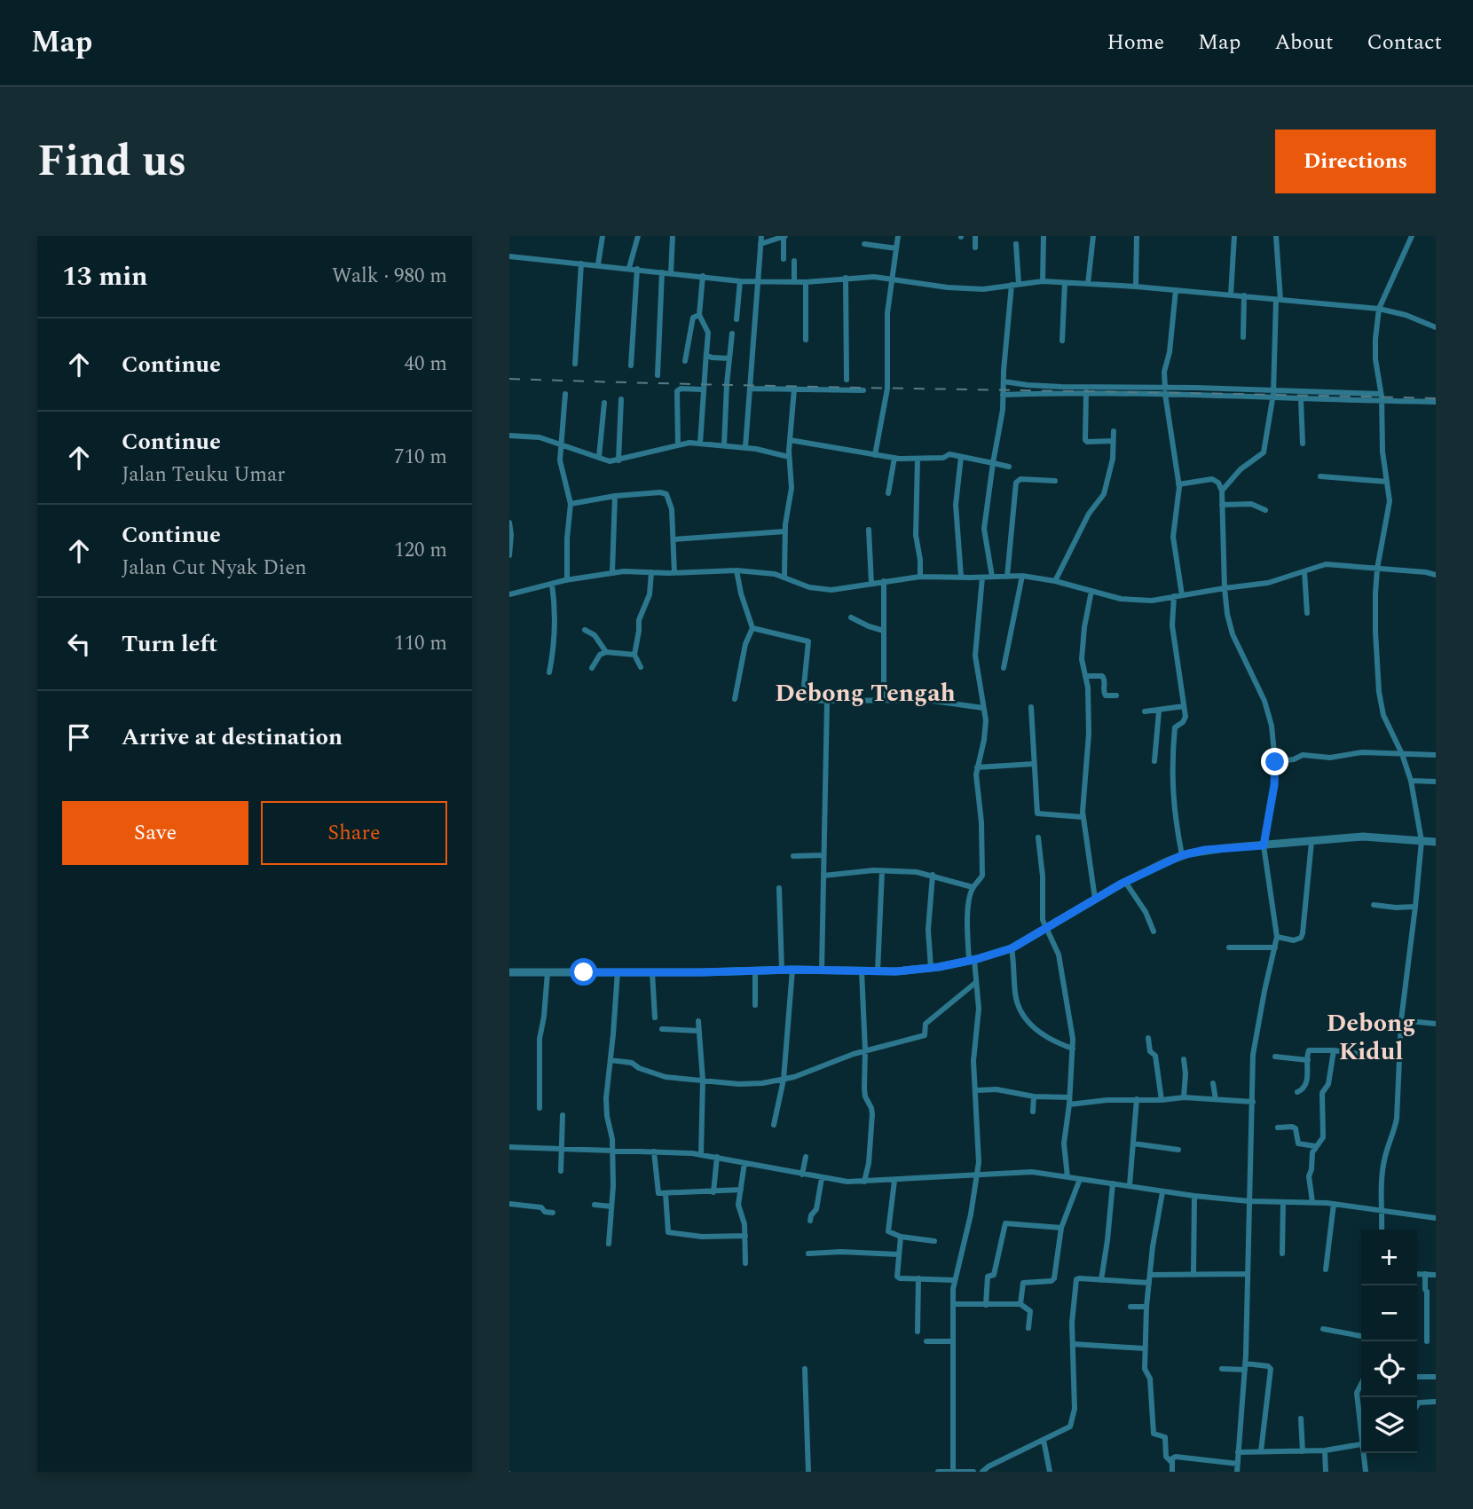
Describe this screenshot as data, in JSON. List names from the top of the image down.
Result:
{
  "districts": ["Debong Tengah", "Debong Kidul"],
  "page": {
    "header": "Map",
    "nav": [
      "Home",
      "Map",
      "About",
      "Contact"
    ],
    "title": "Find us",
    "buttons": [
      "Directions",
      ["Save", "Share"]
    ],
    "heading": ["13 min", "Walk · 980 m"],
    "list": [
      ["Continue", "40 m"],
      ["Continue", "Jalan Teuku Umar", "710 m"],
      ["Continue", "Jalan Cut Nyak Dien", "120 m"],
      ["Turn left", "110 m"],
      "Arrive at destination"
    ],
    "map_buttons": ["+", "−"]
  }
}
